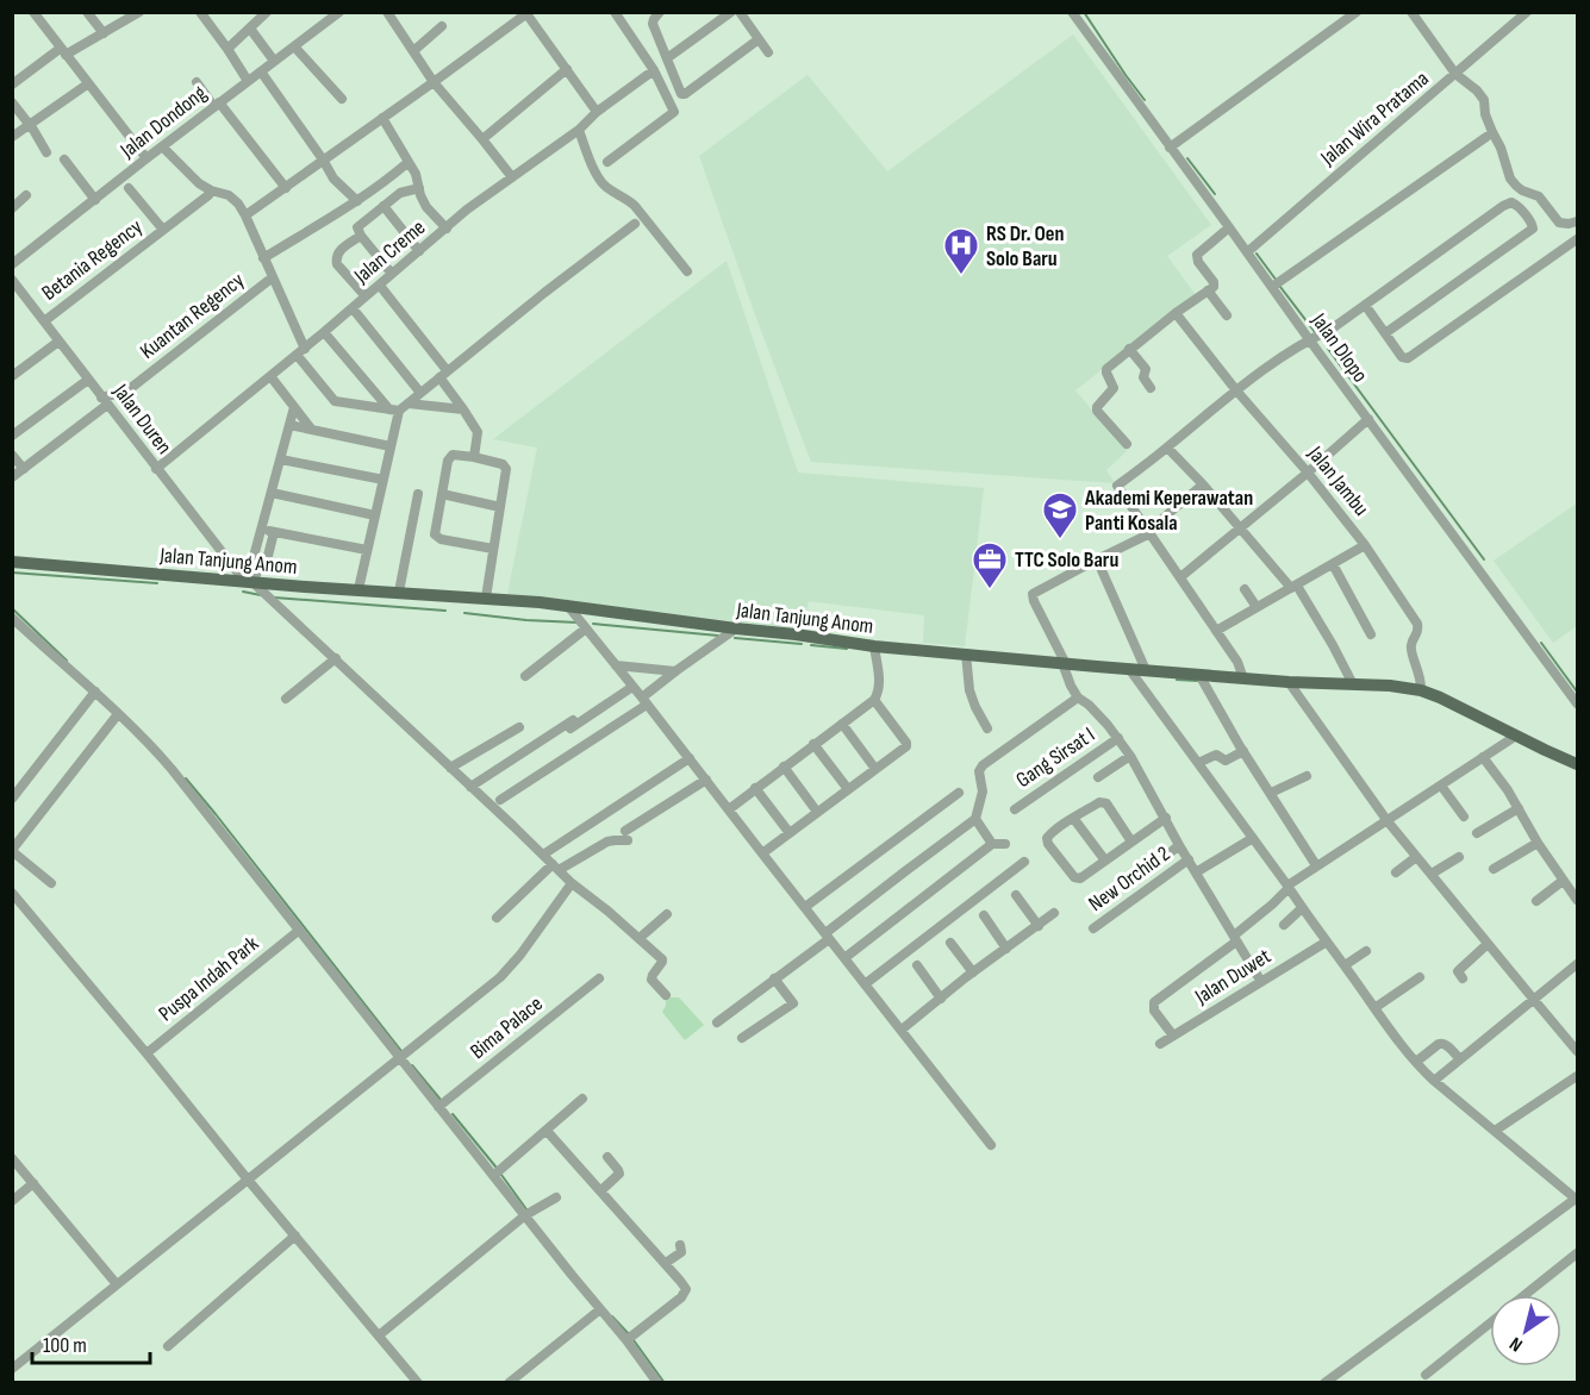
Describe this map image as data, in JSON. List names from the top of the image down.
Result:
{
  "streets": {
    "main road": ["Jalan Tanjung Anom"],
    "street": [
      "Jalan Wira Pratama",
      "Jalan Dondong",
      "Jalan Creme",
      "Betania Regency",
      "Kuantan Regency",
      "Jalan Dlopo",
      "Jalan Duren",
      "Jalan Jambu",
      "Gang Sirsat I",
      "New Orchid 2",
      "Jalan Duwet",
      "Puspa Indah Park",
      "Bima Palace"
    ]
  },
  "crossings": [
    ["Jalan Wira Pratama", "Jalan Dlopo"],
    ["Jalan Creme", "Jalan Duren"],
    ["Betania Regency", "Jalan Duren"],
    ["Kuantan Regency", "Jalan Duren"],
    ["Jalan Duren", "Jalan Tanjung Anom"],
    ["Jalan Jambu", "Jalan Tanjung Anom"]
  ],
  "places": {
    "hospital": ["RS Dr. Oen Solo Baru"],
    "school or university": ["Akademi Keperawatan Panti Kosala"],
    "office": ["TTC Solo Baru"]
  },
  "scale_bar": "100 m",
  "north": "bottom left"
}
